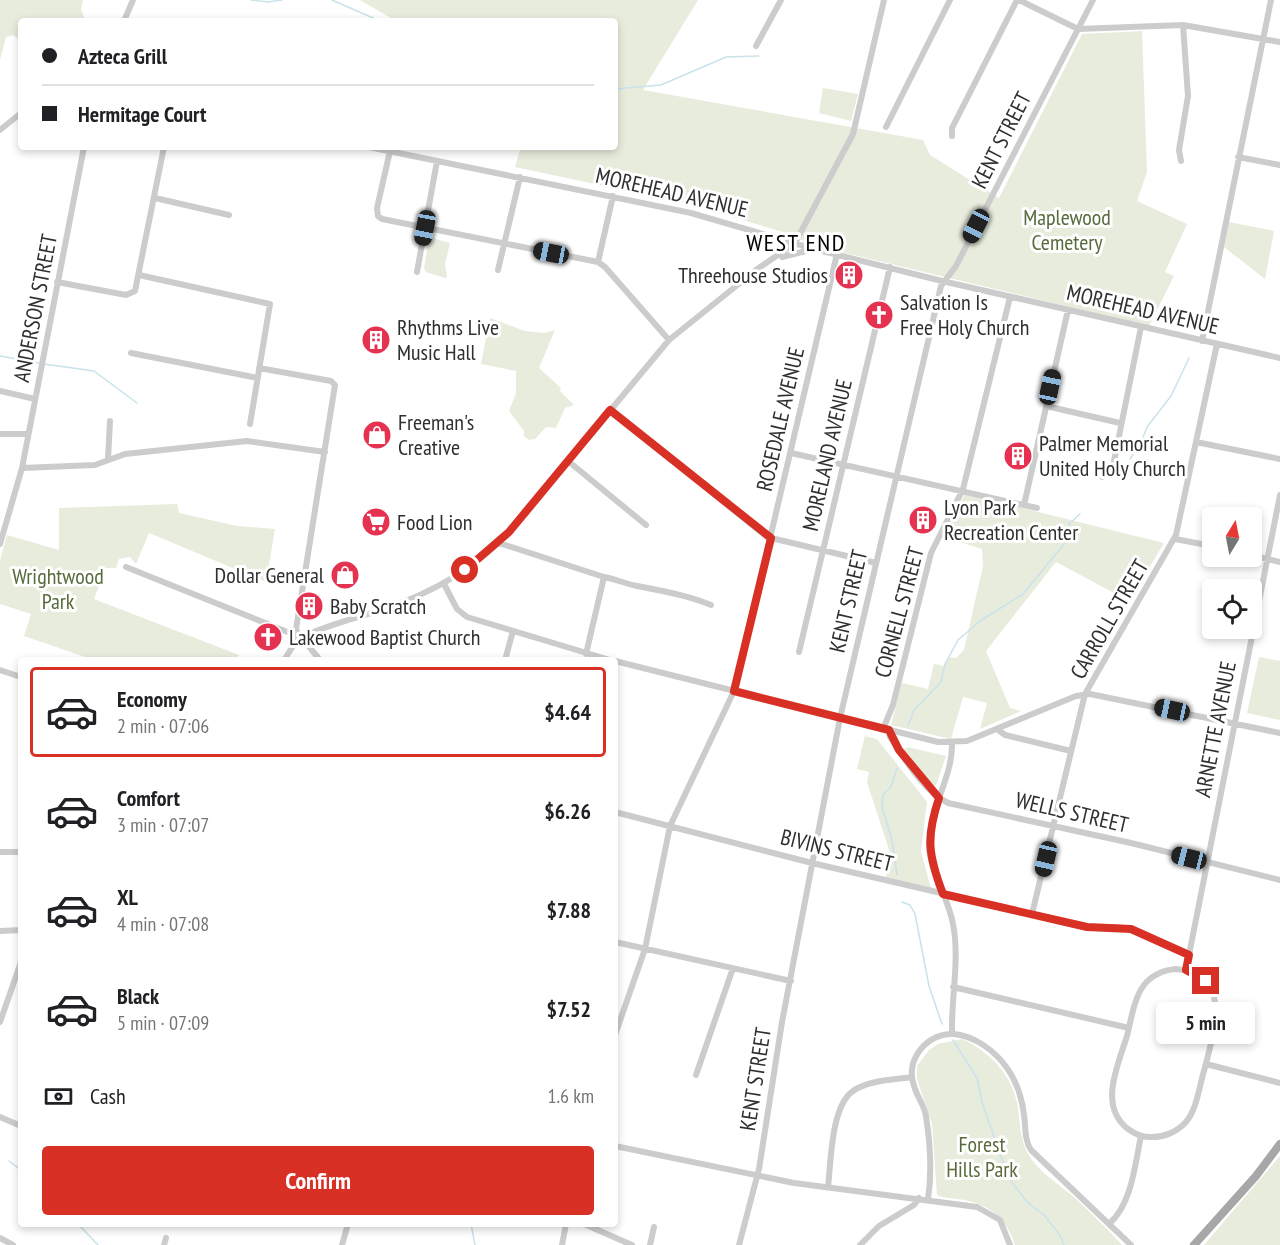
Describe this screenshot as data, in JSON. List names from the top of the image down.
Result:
{
  "streets": {
    "street": [
      "KENT STREET",
      "MOREHEAD AVENUE",
      "ANDERSON STREET",
      "ROSEDALE AVENUE",
      "MORELAND AVENUE",
      "CORNELL STREET",
      "CARROLL STREET",
      "ARNETTE AVENUE",
      "WELLS STREET",
      "BIVINS STREET"
    ]
  },
  "crossings": [
    ["KENT STREET", "MOREHEAD AVENUE"],
    ["KENT STREET", "BIVINS STREET"],
    ["MOREHEAD AVENUE", "ROSEDALE AVENUE"],
    ["MOREHEAD AVENUE", "MORELAND AVENUE"],
    ["MOREHEAD AVENUE", "CORNELL STREET"],
    ["MOREHEAD AVENUE", "CARROLL STREET"],
    ["ROSEDALE AVENUE", "BIVINS STREET"],
    ["CARROLL STREET", "WELLS STREET"],
    ["CARROLL STREET", "BIVINS STREET"],
    ["ARNETTE AVENUE", "WELLS STREET"],
    ["ARNETTE AVENUE", "BIVINS STREET"]
  ],
  "districts": ["WEST END"],
  "parks": ["Maplewood Cemetery", "Wrightwood Park", "Forest Hills Park"],
  "places": {
    "building": [
      "Threehouse Studios",
      "Rhythms Live Music Hall",
      "Palmer Memorial United Holy Church",
      "Lyon Park Recreation Center",
      "Baby Scratch"
    ],
    "church": ["Salvation Is Free Holy Church", "Lakewood Baptist Church"],
    "shop": ["Freeman's Creative", "Dollar General"],
    "supermarket": ["Food Lion"]
  },
  "north": "top",
  "page": {
    "banner": ["Azteca Grill", "Hermitage Court"],
    "list": [
      {
        "name": "Economy",
        "note": "2 min · 07:06",
        "value": "$4.64"
      },
      {
        "name": "Comfort",
        "note": "3 min · 07:07",
        "value": "$6.26"
      },
      {
        "name": "XL",
        "note": "4 min · 07:08",
        "value": "$7.88"
      },
      {
        "name": "Black",
        "note": "5 min · 07:09",
        "value": "$7.52"
      }
    ],
    "bubble": "5 min",
    "pay": ["Cash", "1.6 km"],
    "buttons": "Confirm"
  }
}
